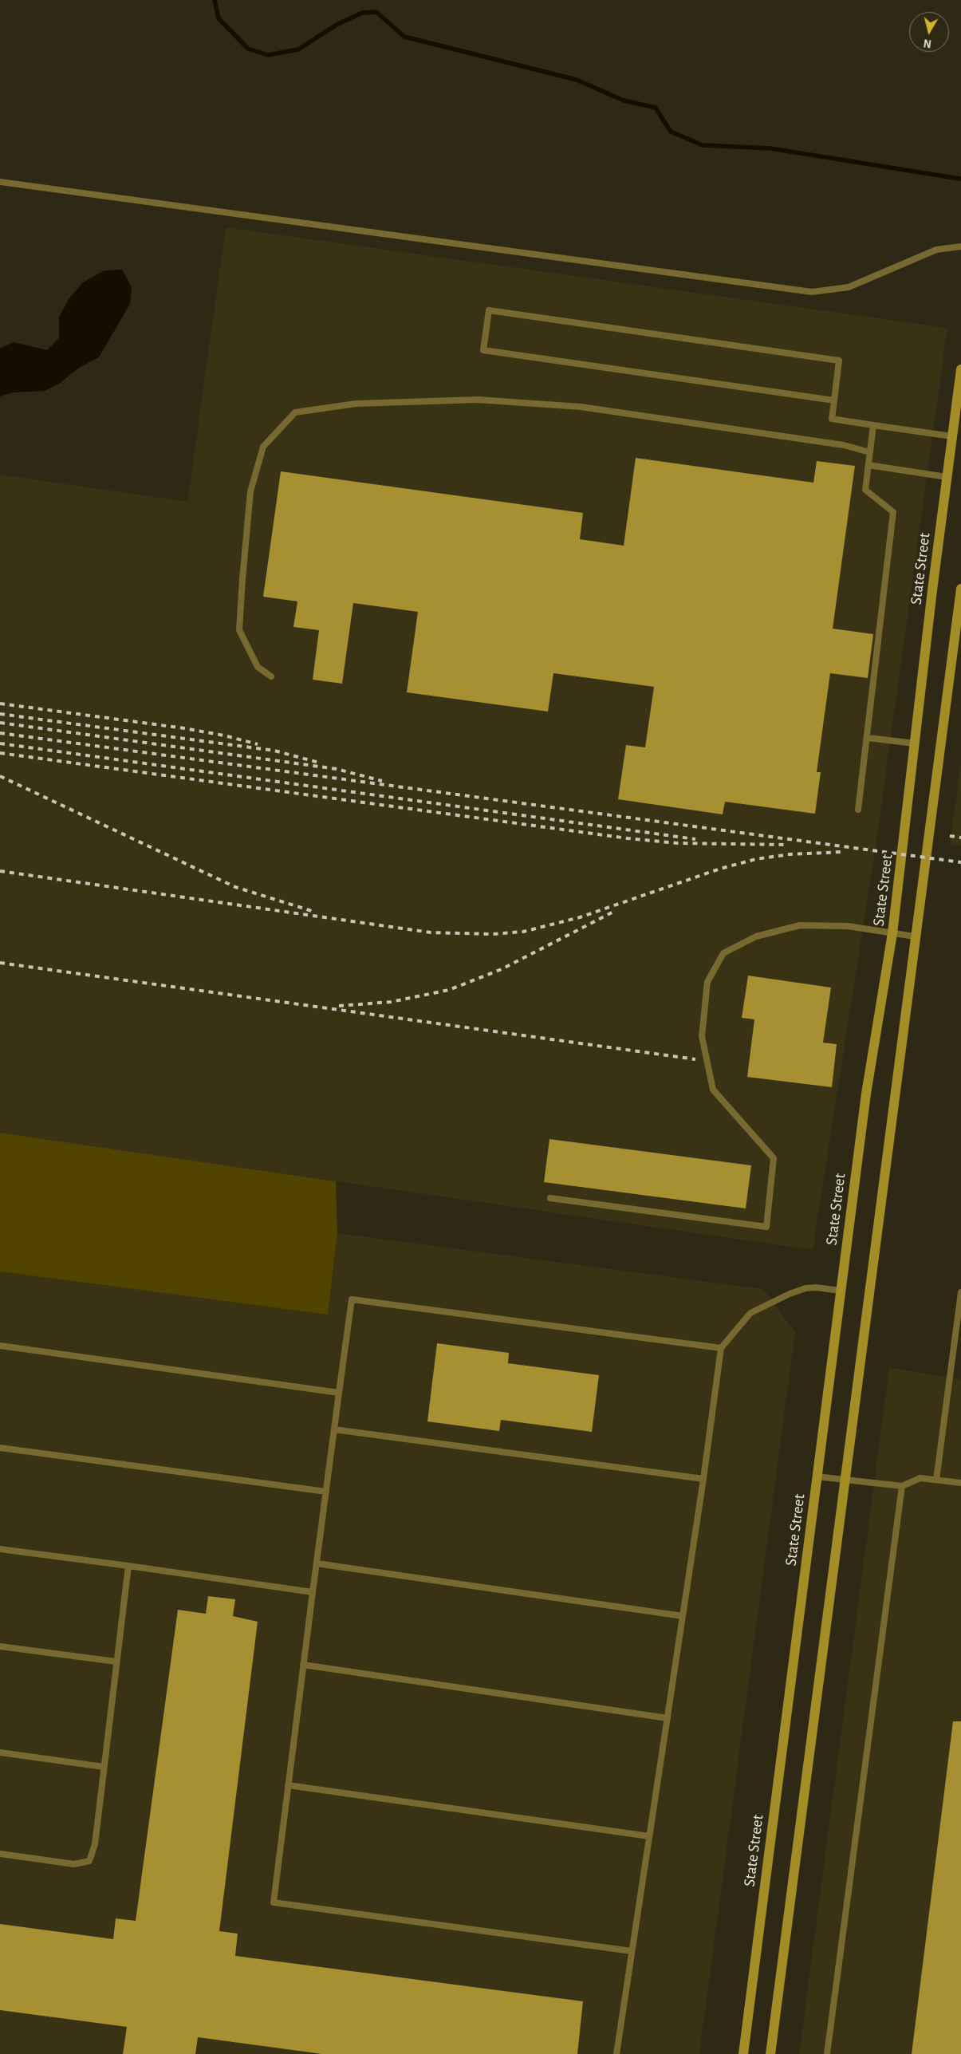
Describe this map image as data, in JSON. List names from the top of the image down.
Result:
{
  "streets": {
    "street": ["State Street"]
  },
  "north": "bottom"
}
